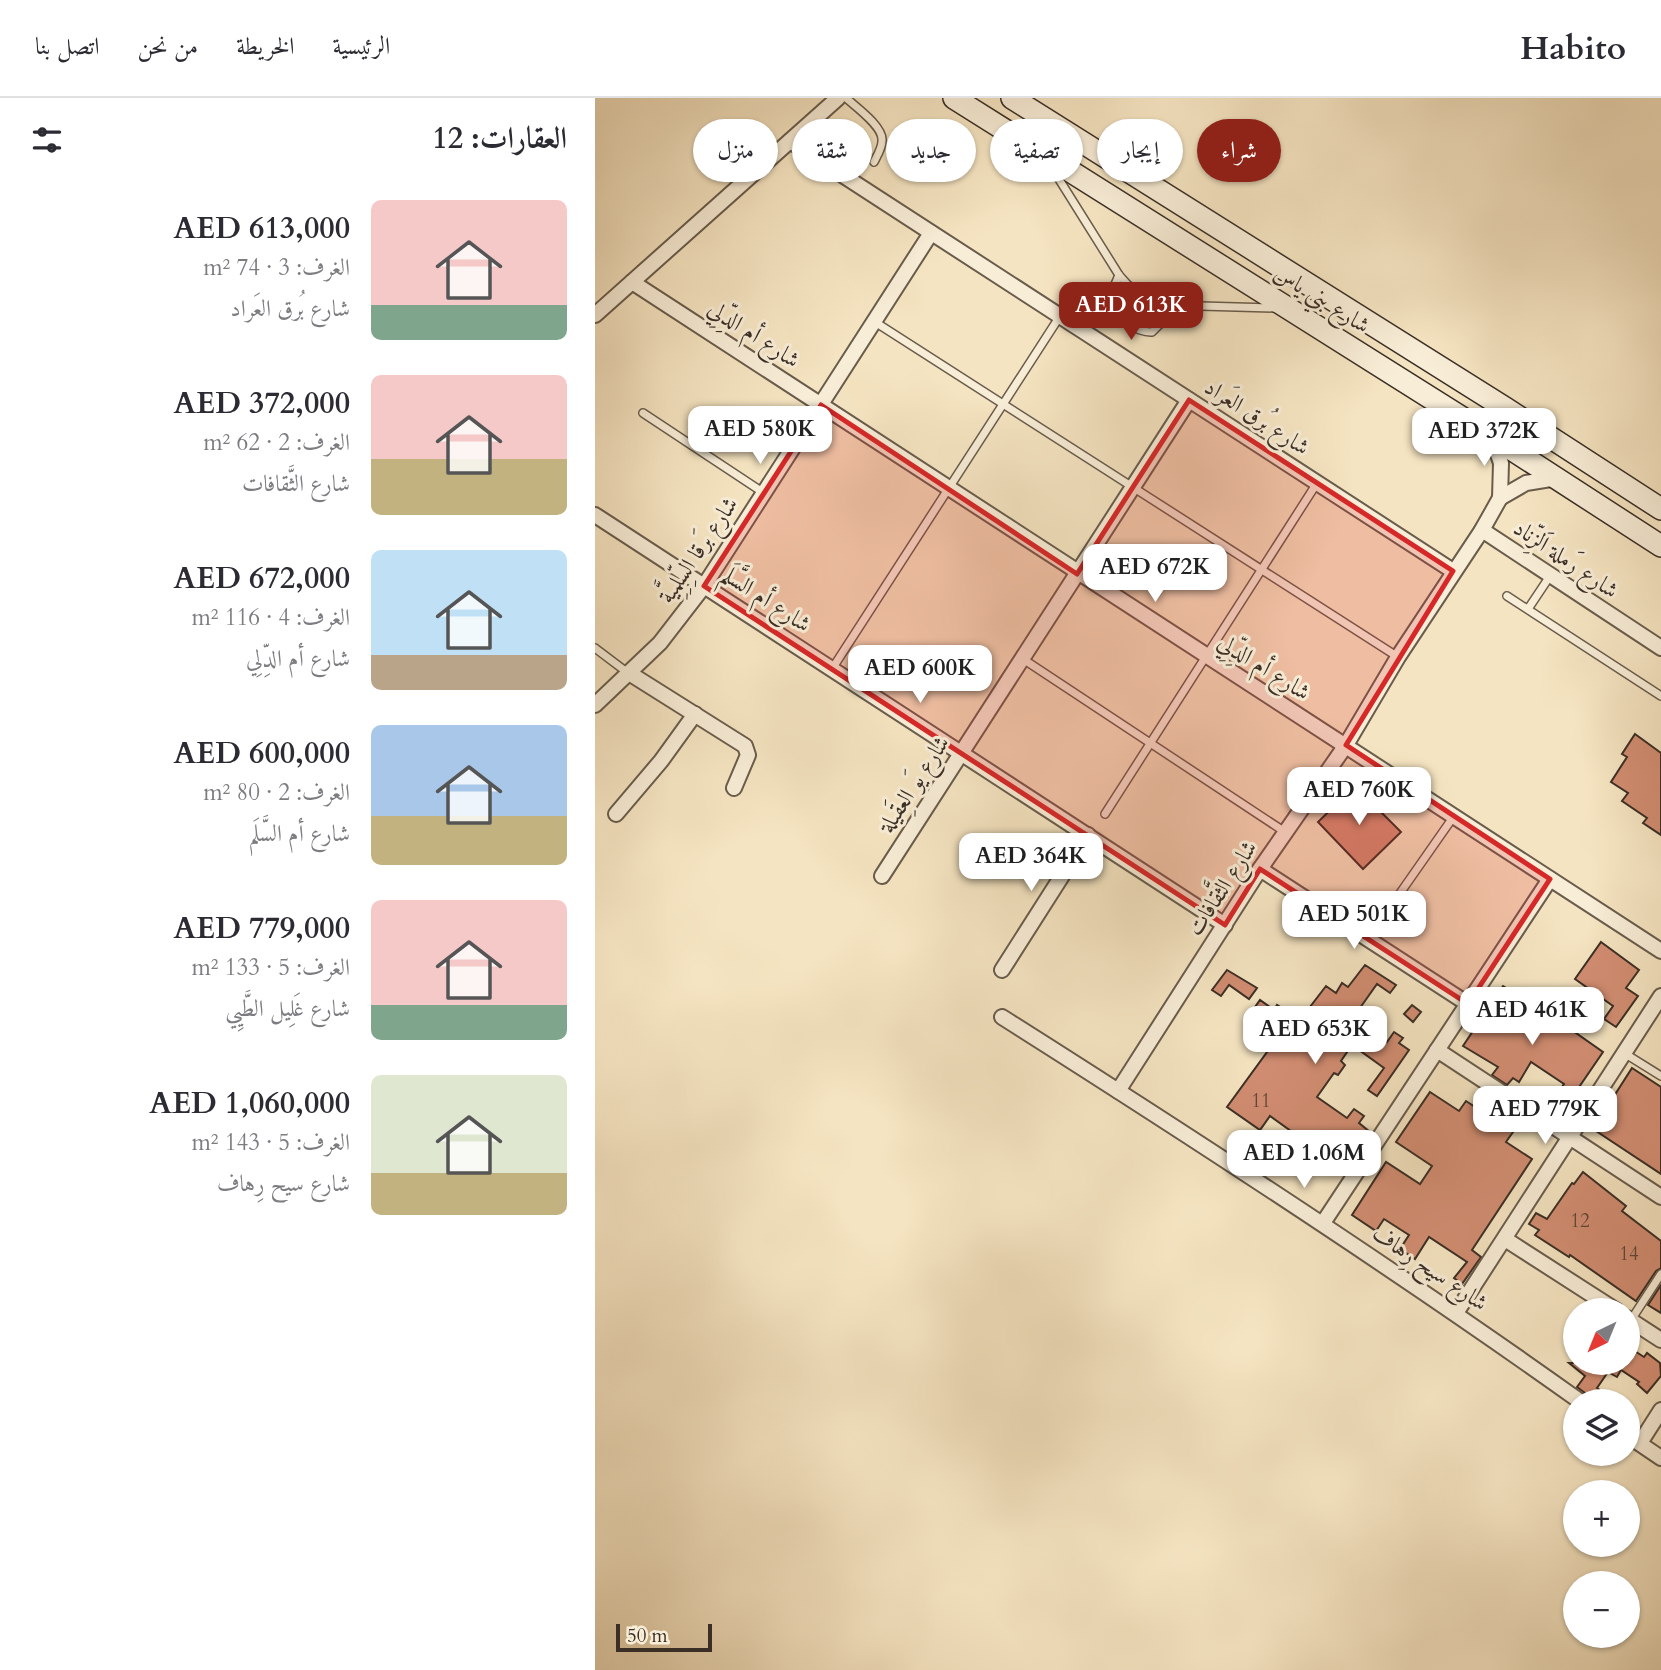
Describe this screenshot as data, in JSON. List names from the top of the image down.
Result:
{
  "streets": {
    "main road": ["شارع بني ياس"],
    "street": [
      "شارع أم الدِّلِي",
      "شارع بُرق العَراد",
      "شارع بَرقا السِّلِمِيَّة",
      "شارع رَملة اَلزِّناد",
      "شارع أم السَّلَم",
      "شارع يَو العِقَيلة",
      "شارع الثَّقافات",
      "شارع سيح رِهاف"
    ]
  },
  "crossings": [
    ["شارع بني ياس", "شارع الثَّقافات"],
    ["شارع أم الدِّلِي", "شارع بَرقا السِّلِمِيَّة"],
    ["شارع أم الدِّلِي", "شارع يَو العِقَيلة"],
    ["شارع أم الدِّلِي", "شارع الثَّقافات"],
    ["شارع بُرق العَراد", "شارع بَرقا السِّلِمِيَّة"],
    ["شارع بُرق العَراد", "شارع يَو العِقَيلة"],
    ["شارع بُرق العَراد", "شارع الثَّقافات"],
    ["شارع بَرقا السِّلِمِيَّة", "شارع أم السَّلَم"],
    ["شارع رَملة اَلزِّناد", "شارع الثَّقافات"],
    ["شارع أم السَّلَم", "شارع يَو العِقَيلة"],
    ["شارع أم السَّلَم", "شارع الثَّقافات"],
    ["شارع الثَّقافات", "شارع سيح رِهاف"]
  ],
  "house_numbers": ["11", "12", "14"],
  "scale_bar": "50 m",
  "north": "bottom left",
  "page": {
    "header": "Habito",
    "nav": [
      "الرئيسية",
      "الخريطة",
      "من نحن",
      "اتصل بنا"
    ],
    "heading": "العقارات: 12",
    "chip": [
      "شراء",
      "إيجار",
      "تصفية",
      "جديد",
      "شقة",
      "منزل"
    ],
    "list": [
      {
        "name": "AED 613,000",
        "note": "الغرف: 3 · 74 m² · شارع بُرق العَراد"
      },
      {
        "name": "AED 372,000",
        "note": "الغرف: 2 · 62 m² · شارع الثَّقافات"
      },
      {
        "name": "AED 672,000",
        "note": "الغرف: 4 · 116 m² · شارع أم الدِّلِي"
      },
      {
        "name": "AED 600,000",
        "note": "الغرف: 2 · 80 m² · شارع أم السَّلَم"
      },
      {
        "name": "AED 779,000",
        "note": "الغرف: 5 · 133 m² · شارع غَلِيل الطَّيِي"
      },
      {
        "name": "AED 1,060,000",
        "note": "الغرف: 5 · 143 m² · شارع سيح رِهاف"
      }
    ],
    "price": [
      "AED 613K",
      "AED 580K",
      "AED 372K",
      "AED 672K",
      "AED 600K",
      "AED 760K",
      "AED 364K",
      "AED 501K",
      "AED 461K",
      "AED 653K",
      "AED 779K",
      "AED 1.06M"
    ],
    "map_buttons": ["+", "−"],
    "scale": "50 m"
  }
}
